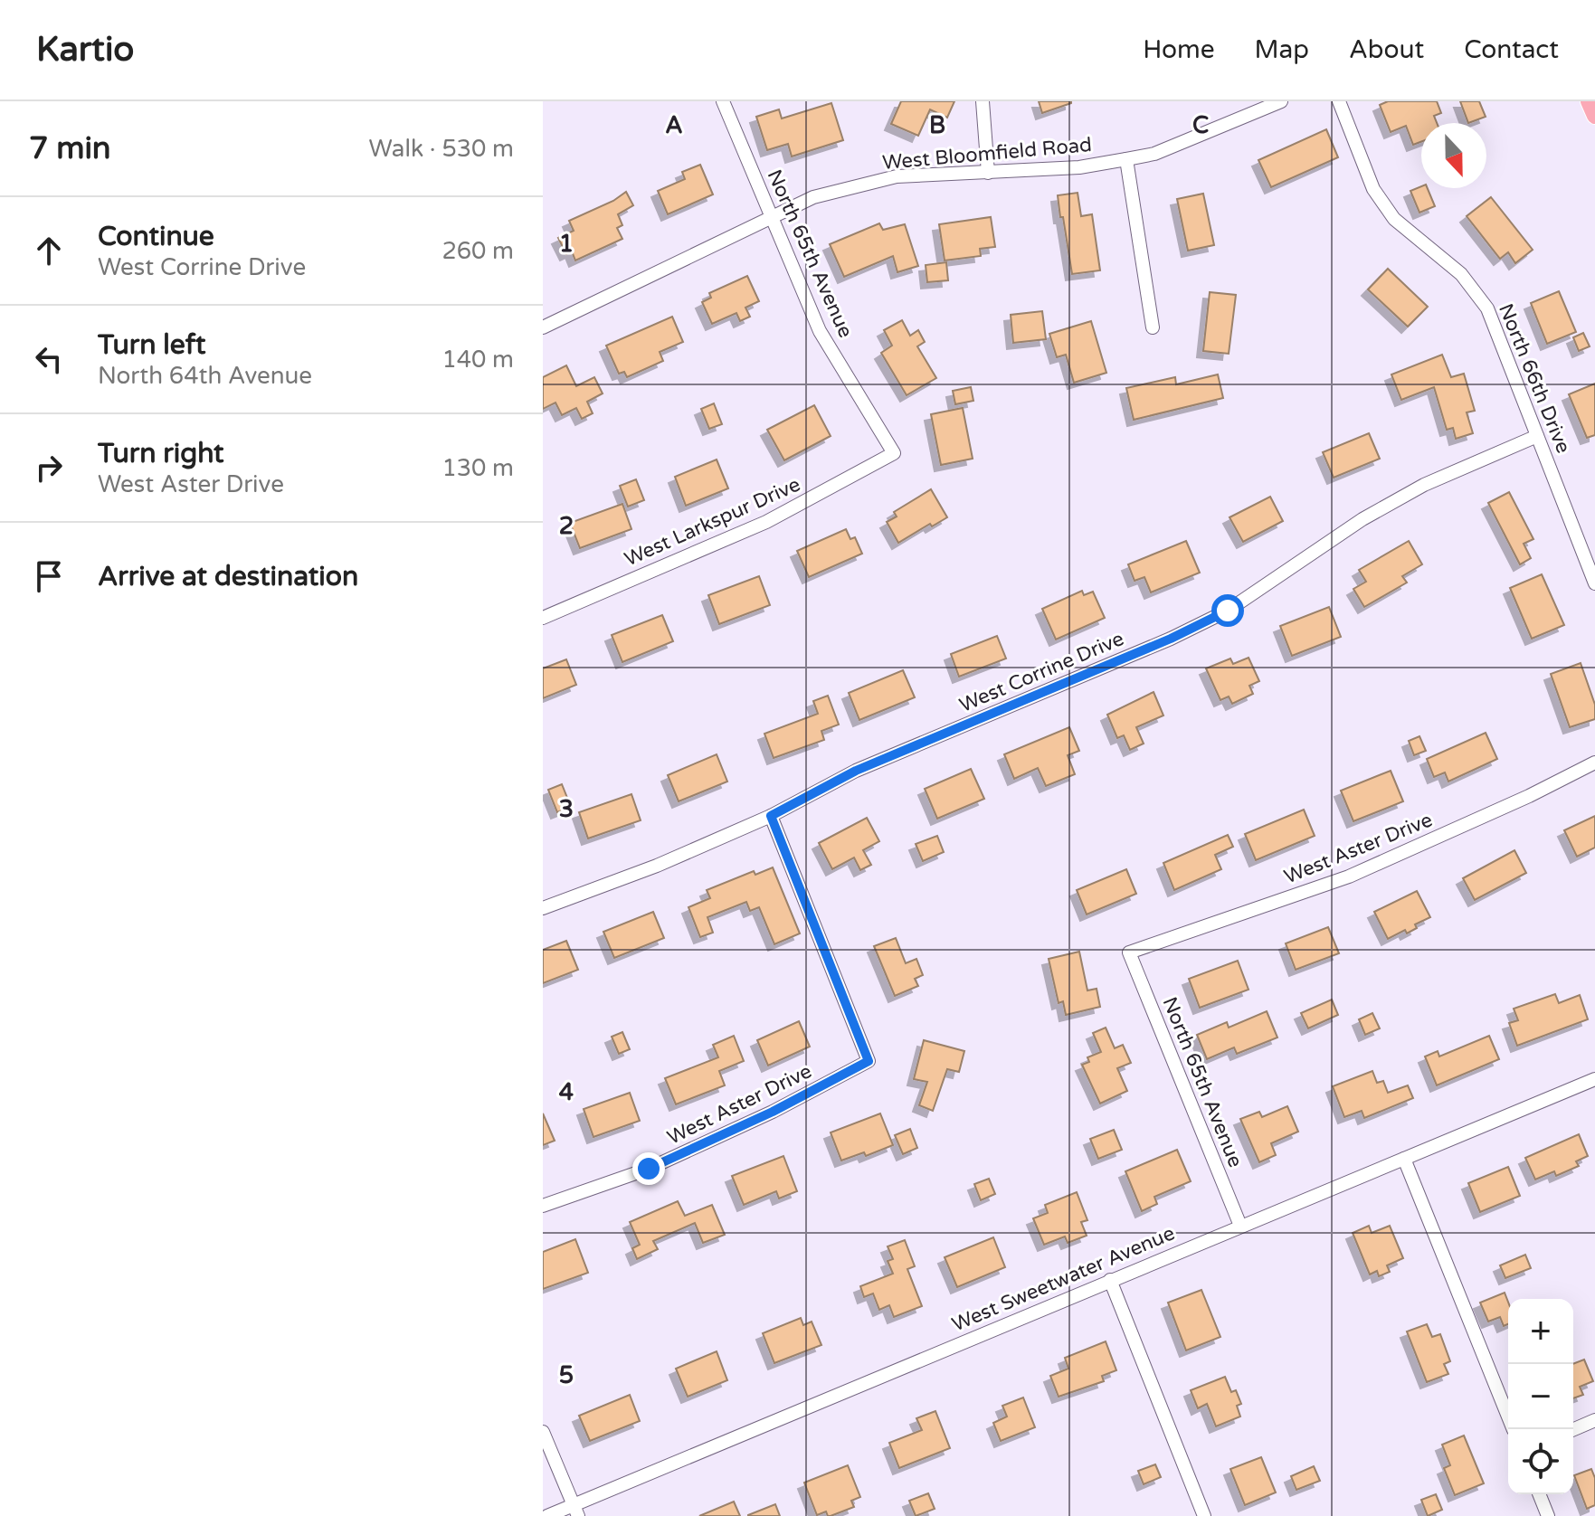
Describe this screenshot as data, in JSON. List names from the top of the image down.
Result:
{
  "streets": {
    "street": [
      "West Bloomfield Road",
      "North 65th Avenue",
      "North 66th Drive",
      "West Larkspur Drive",
      "West Corrine Drive",
      "West Aster Drive",
      "West Sweetwater Avenue"
    ]
  },
  "crossings": [
    ["West Bloomfield Road", "North 65th Avenue"],
    ["North 65th Avenue", "West Larkspur Drive"],
    ["North 65th Avenue", "West Aster Drive"],
    ["North 65th Avenue", "West Sweetwater Avenue"],
    ["North 66th Drive", "West Corrine Drive"],
    ["West Corrine Drive", "West Aster Drive"]
  ],
  "north": "bottom",
  "page": {
    "header": "Kartio",
    "nav": [
      "Home",
      "Map",
      "About",
      "Contact"
    ],
    "heading": ["7 min", "Walk · 530 m"],
    "list": [
      ["Continue", "West Corrine Drive", "260 m"],
      ["Turn left", "North 64th Avenue", "140 m"],
      ["Turn right", "West Aster Drive", "130 m"],
      "Arrive at destination"
    ],
    "map_buttons": ["+", "−"]
  },
  "grid": {
    "columns": ["A", "B", "C"],
    "rows": [
      "1",
      "2",
      "3",
      "4",
      "5"
    ]
  }
}
